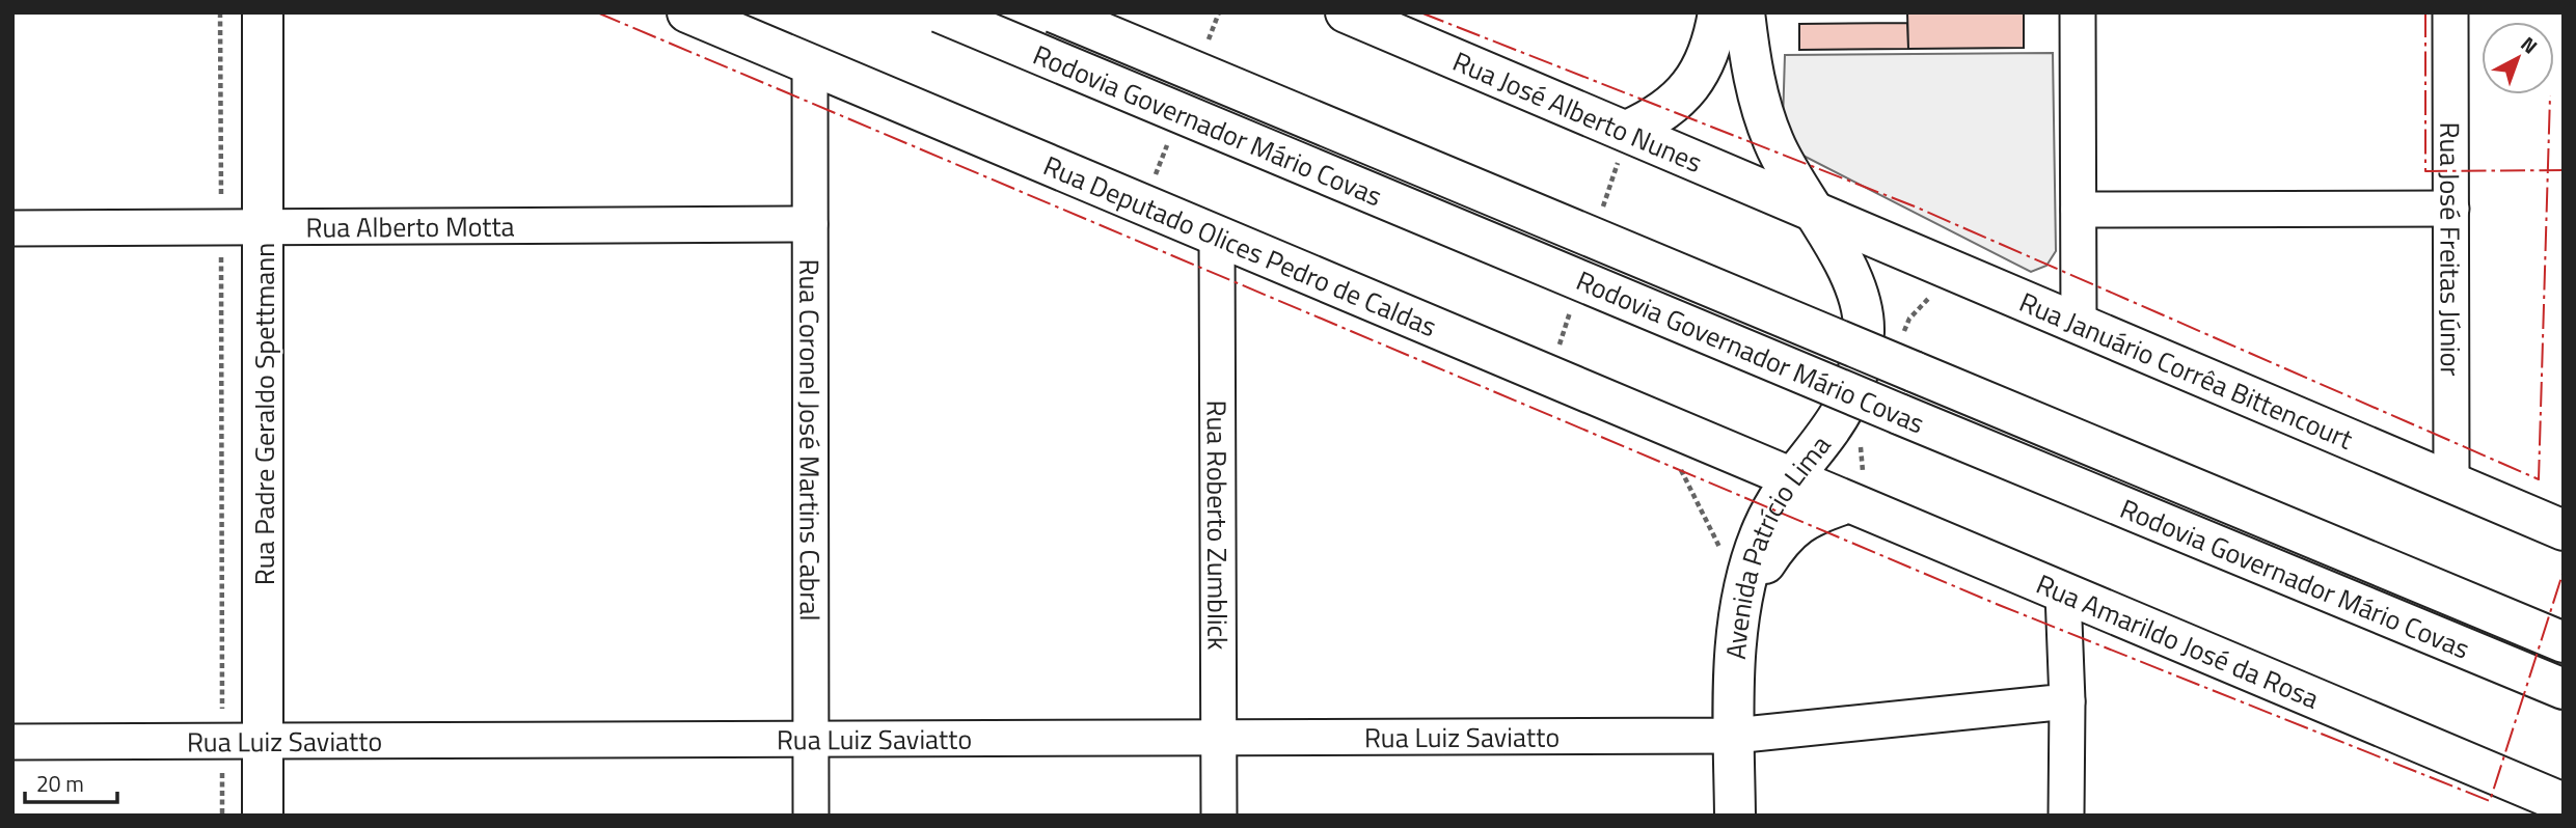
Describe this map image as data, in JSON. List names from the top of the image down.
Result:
{
  "streets": {
    "main road": [
      "Rua José Alberto Nunes",
      "Rodovia Governador Mário Covas",
      "Rua Deputado Olices Pedro de Caldas",
      "Rua Januário Corrêa Bittencourt",
      "Rua Padre Geraldo Spettmann",
      "Avenida Patrício Lima",
      "Rua Amarildo José da Rosa"
    ],
    "street": [
      "Rua Alberto Motta",
      "Rua José Freitas Júnior",
      "Rua Coronel José Martins Cabral",
      "Rua Roberto Zumblick",
      "Rua Luiz Saviatto"
    ]
  },
  "crossings": [
    ["Rua José Alberto Nunes", "Rua Januário Corrêa Bittencourt"],
    ["Rua José Alberto Nunes", "Avenida Patrício Lima"],
    ["Rua Alberto Motta", "Rua Padre Geraldo Spettmann"],
    ["Rua Alberto Motta", "Rua Coronel José Martins Cabral"],
    ["Rua Deputado Olices Pedro de Caldas", "Rua Coronel José Martins Cabral"],
    ["Rua Deputado Olices Pedro de Caldas", "Rua Roberto Zumblick"],
    ["Rua Deputado Olices Pedro de Caldas", "Avenida Patrício Lima"],
    ["Rua Deputado Olices Pedro de Caldas", "Rua Amarildo José da Rosa"],
    ["Rua José Freitas Júnior", "Rua Januário Corrêa Bittencourt"],
    ["Rua Januário Corrêa Bittencourt", "Avenida Patrício Lima"],
    ["Rua Padre Geraldo Spettmann", "Rua Luiz Saviatto"],
    ["Rua Coronel José Martins Cabral", "Rua Luiz Saviatto"],
    ["Rua Roberto Zumblick", "Rua Luiz Saviatto"],
    ["Avenida Patrício Lima", "Rua Amarildo José da Rosa"],
    ["Avenida Patrício Lima", "Rua Luiz Saviatto"]
  ],
  "scale_bar": "20 m",
  "north": "top right"
}
